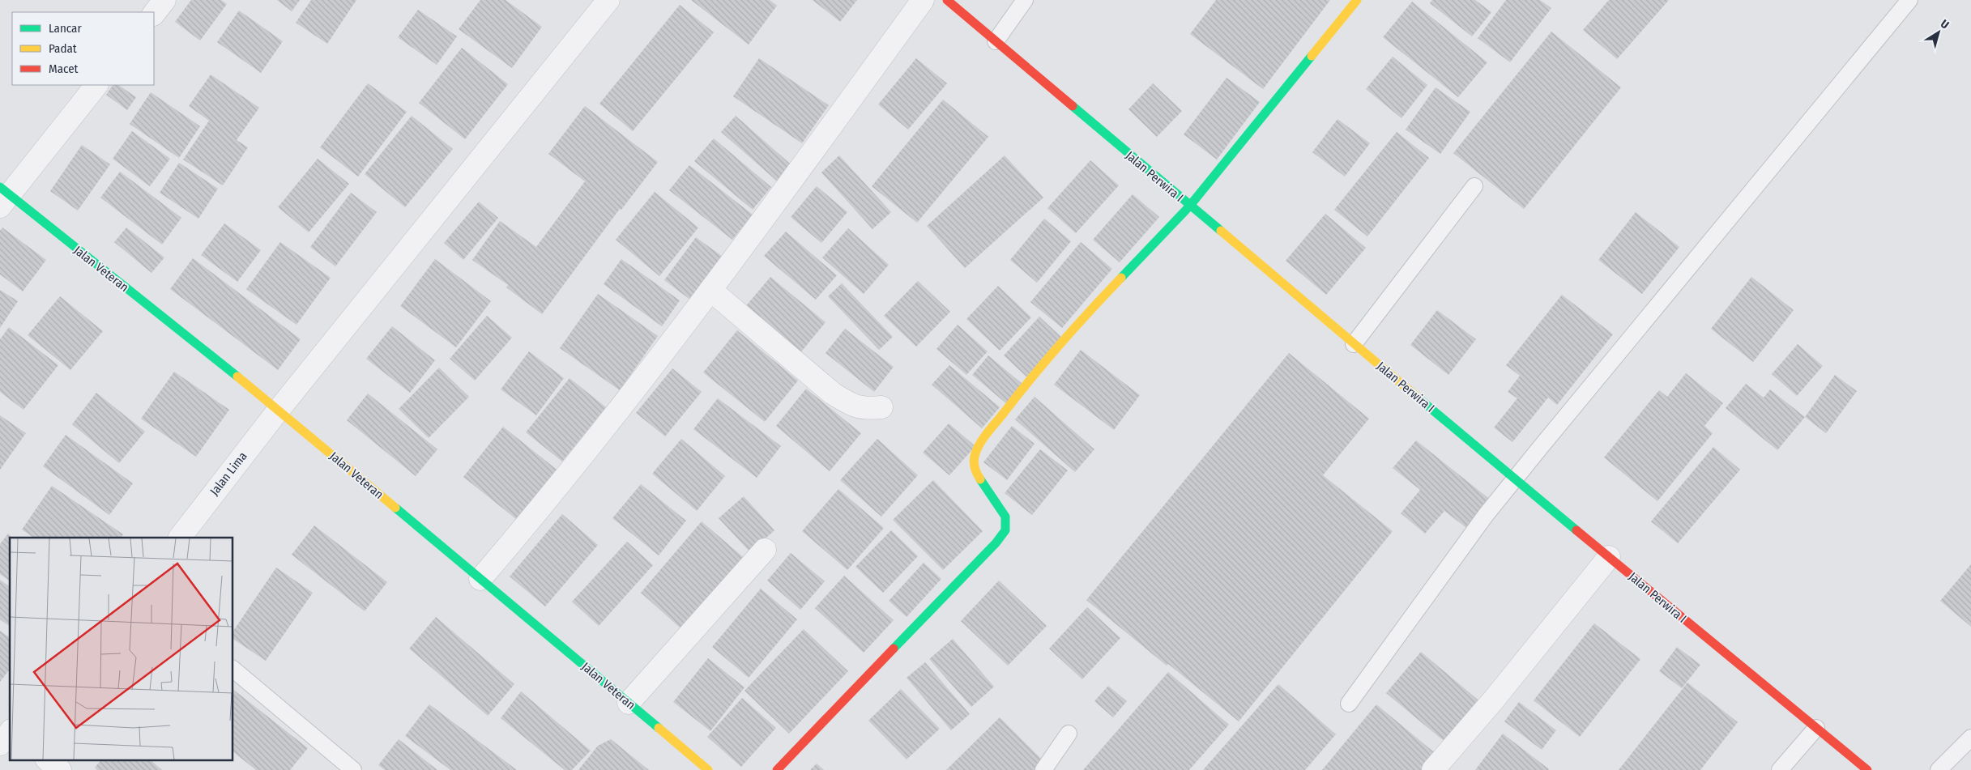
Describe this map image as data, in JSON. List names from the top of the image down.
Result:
{
  "streets": {
    "street": ["Jalan Perwira I", "Jalan Veteran", "Jalan Lima"]
  },
  "crossings": [
    ["Jalan Veteran", "Jalan Lima"]
  ],
  "legend": ["Lancar", "Padat", "Macet"],
  "north": "top right"
}
